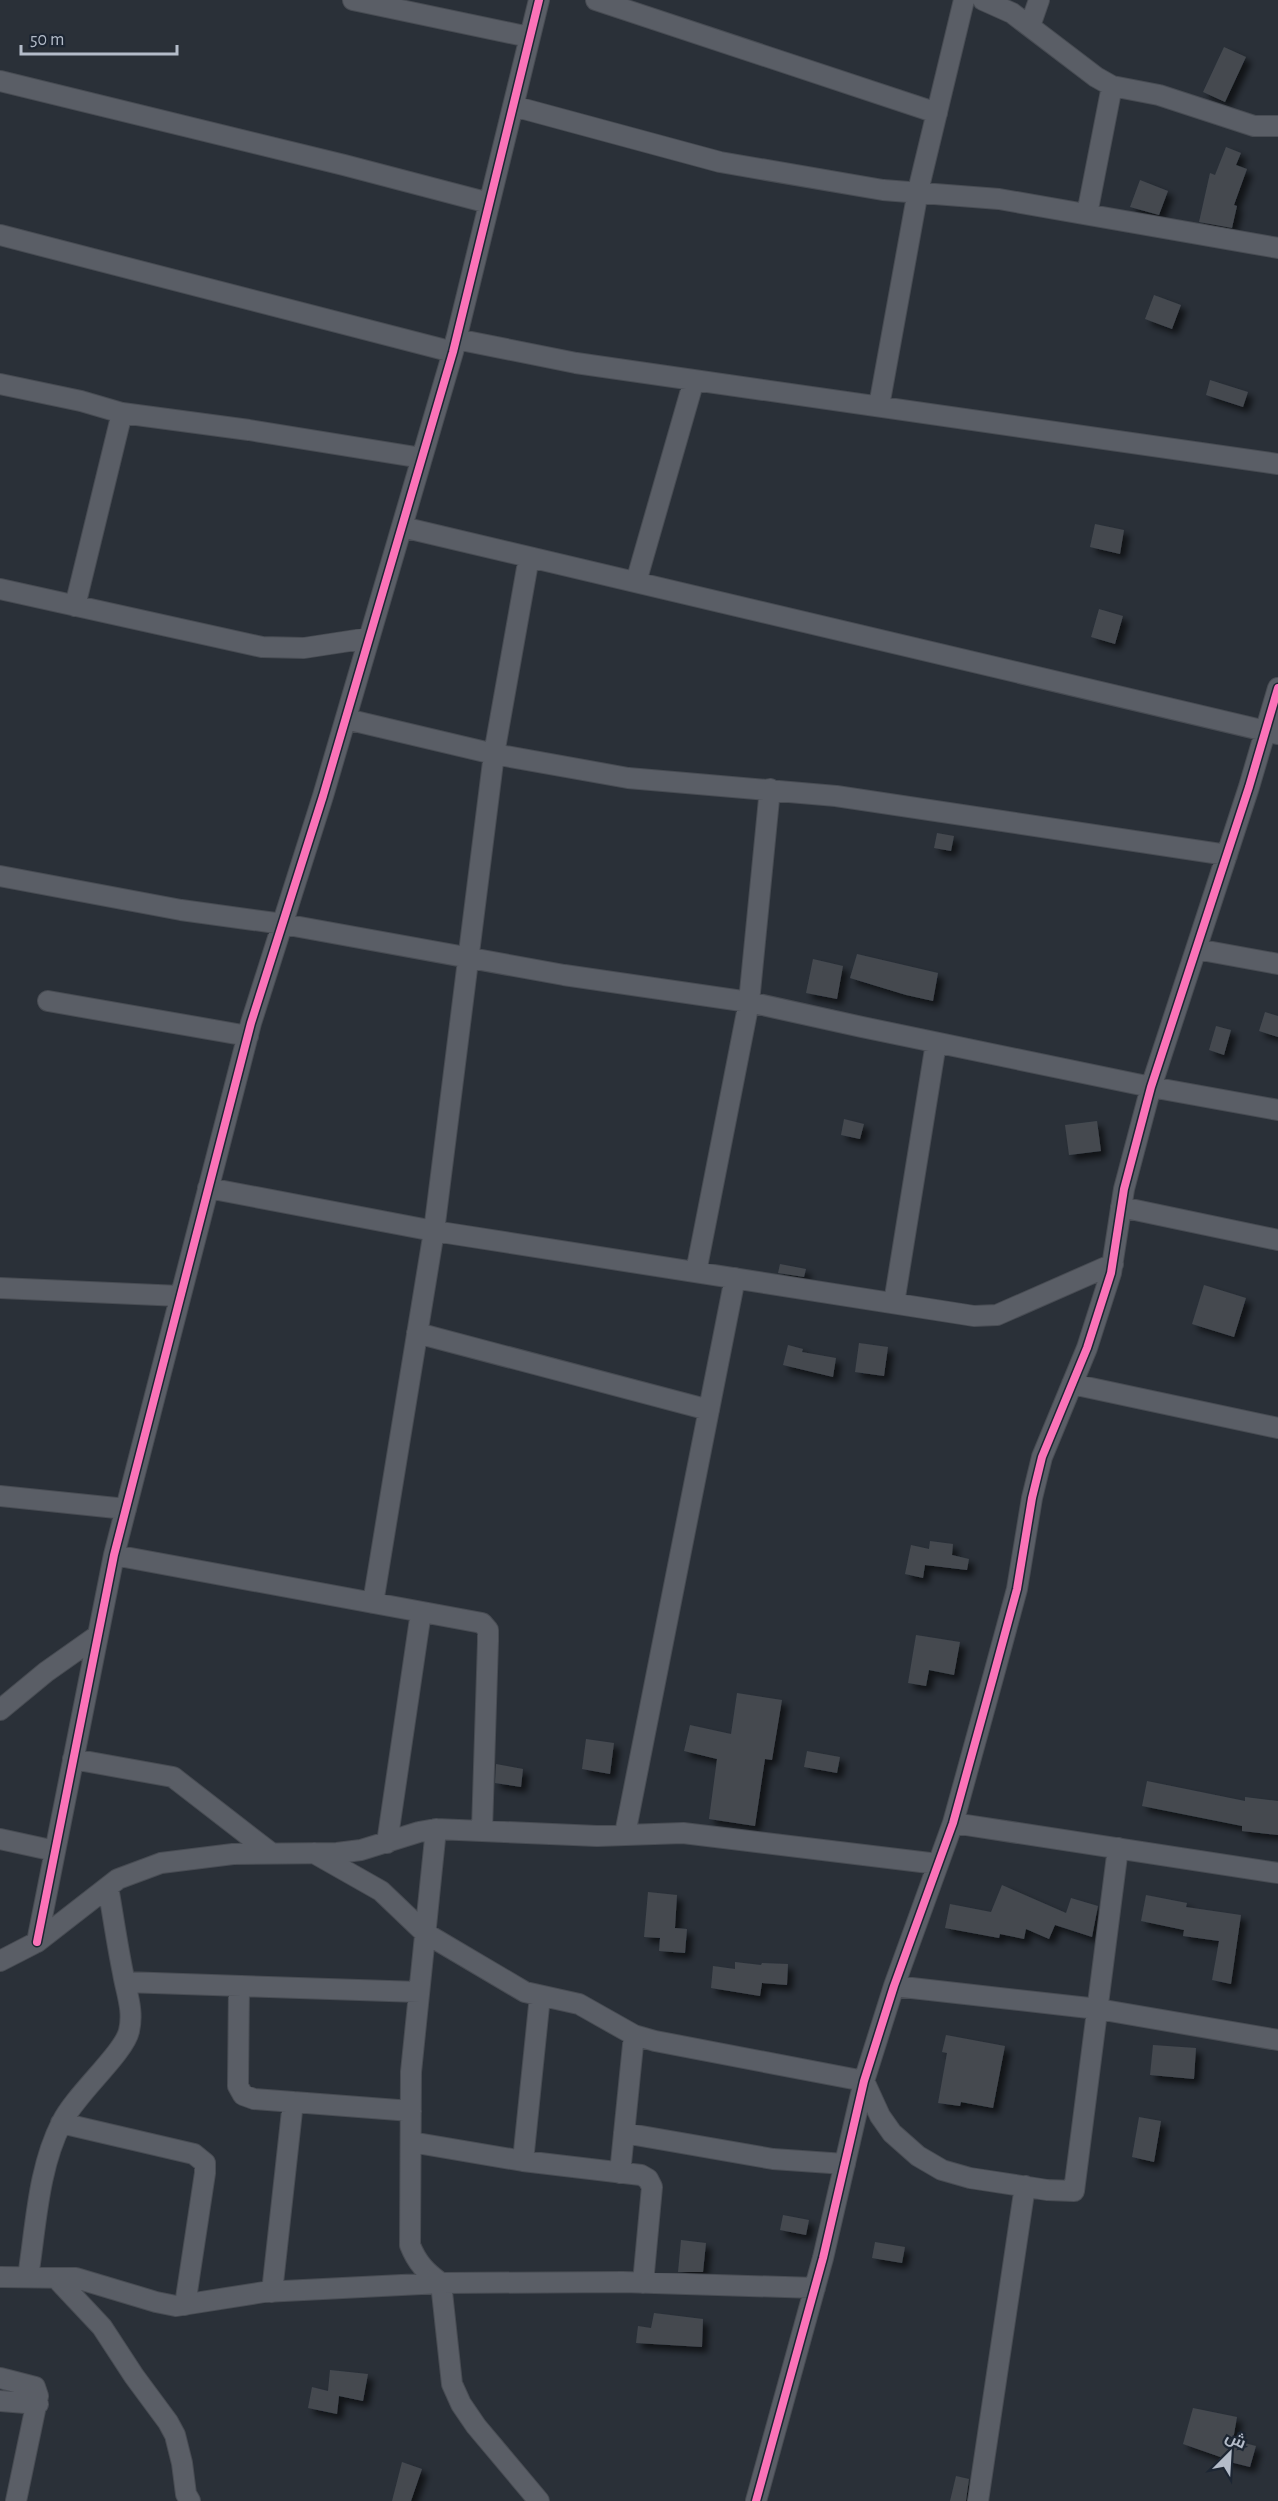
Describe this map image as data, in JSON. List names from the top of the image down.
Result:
{
  "scale_bar": "50 m",
  "north": "top right"
}
